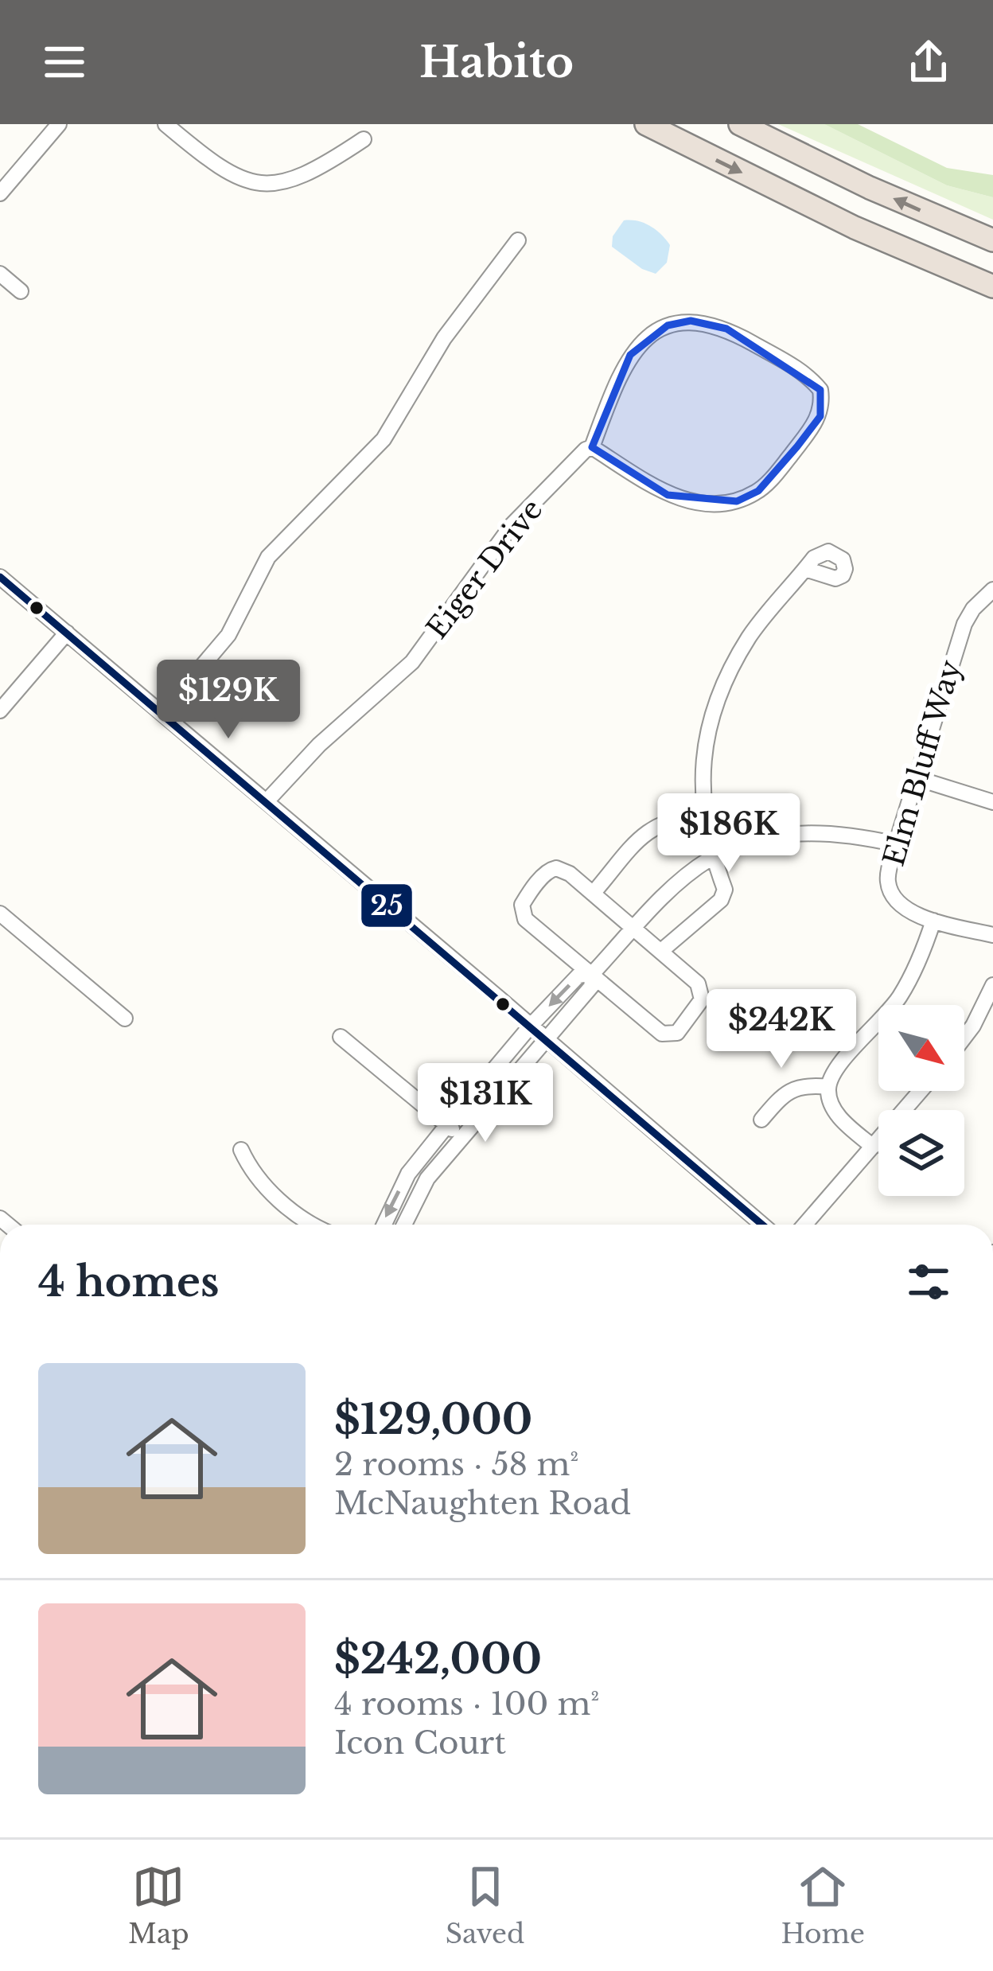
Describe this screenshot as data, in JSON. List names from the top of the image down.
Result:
{
  "streets": {
    "street": ["Eiger Drive", "Elm Bluff Way"]
  },
  "lines": ["transit line 25"],
  "north": "bottom right",
  "page": {
    "header": "Habito",
    "price": [
      "$129K",
      "$186K",
      "$242K",
      "$131K"
    ],
    "heading": "4 homes",
    "list": [
      {
        "name": "$129,000",
        "note": "2 rooms · 58 m² · McNaughten Road"
      },
      {
        "name": "$242,000",
        "note": "4 rooms · 100 m² · Icon Court"
      }
    ],
    "tabs": ["Map", "Saved", "Home"]
  }
}
